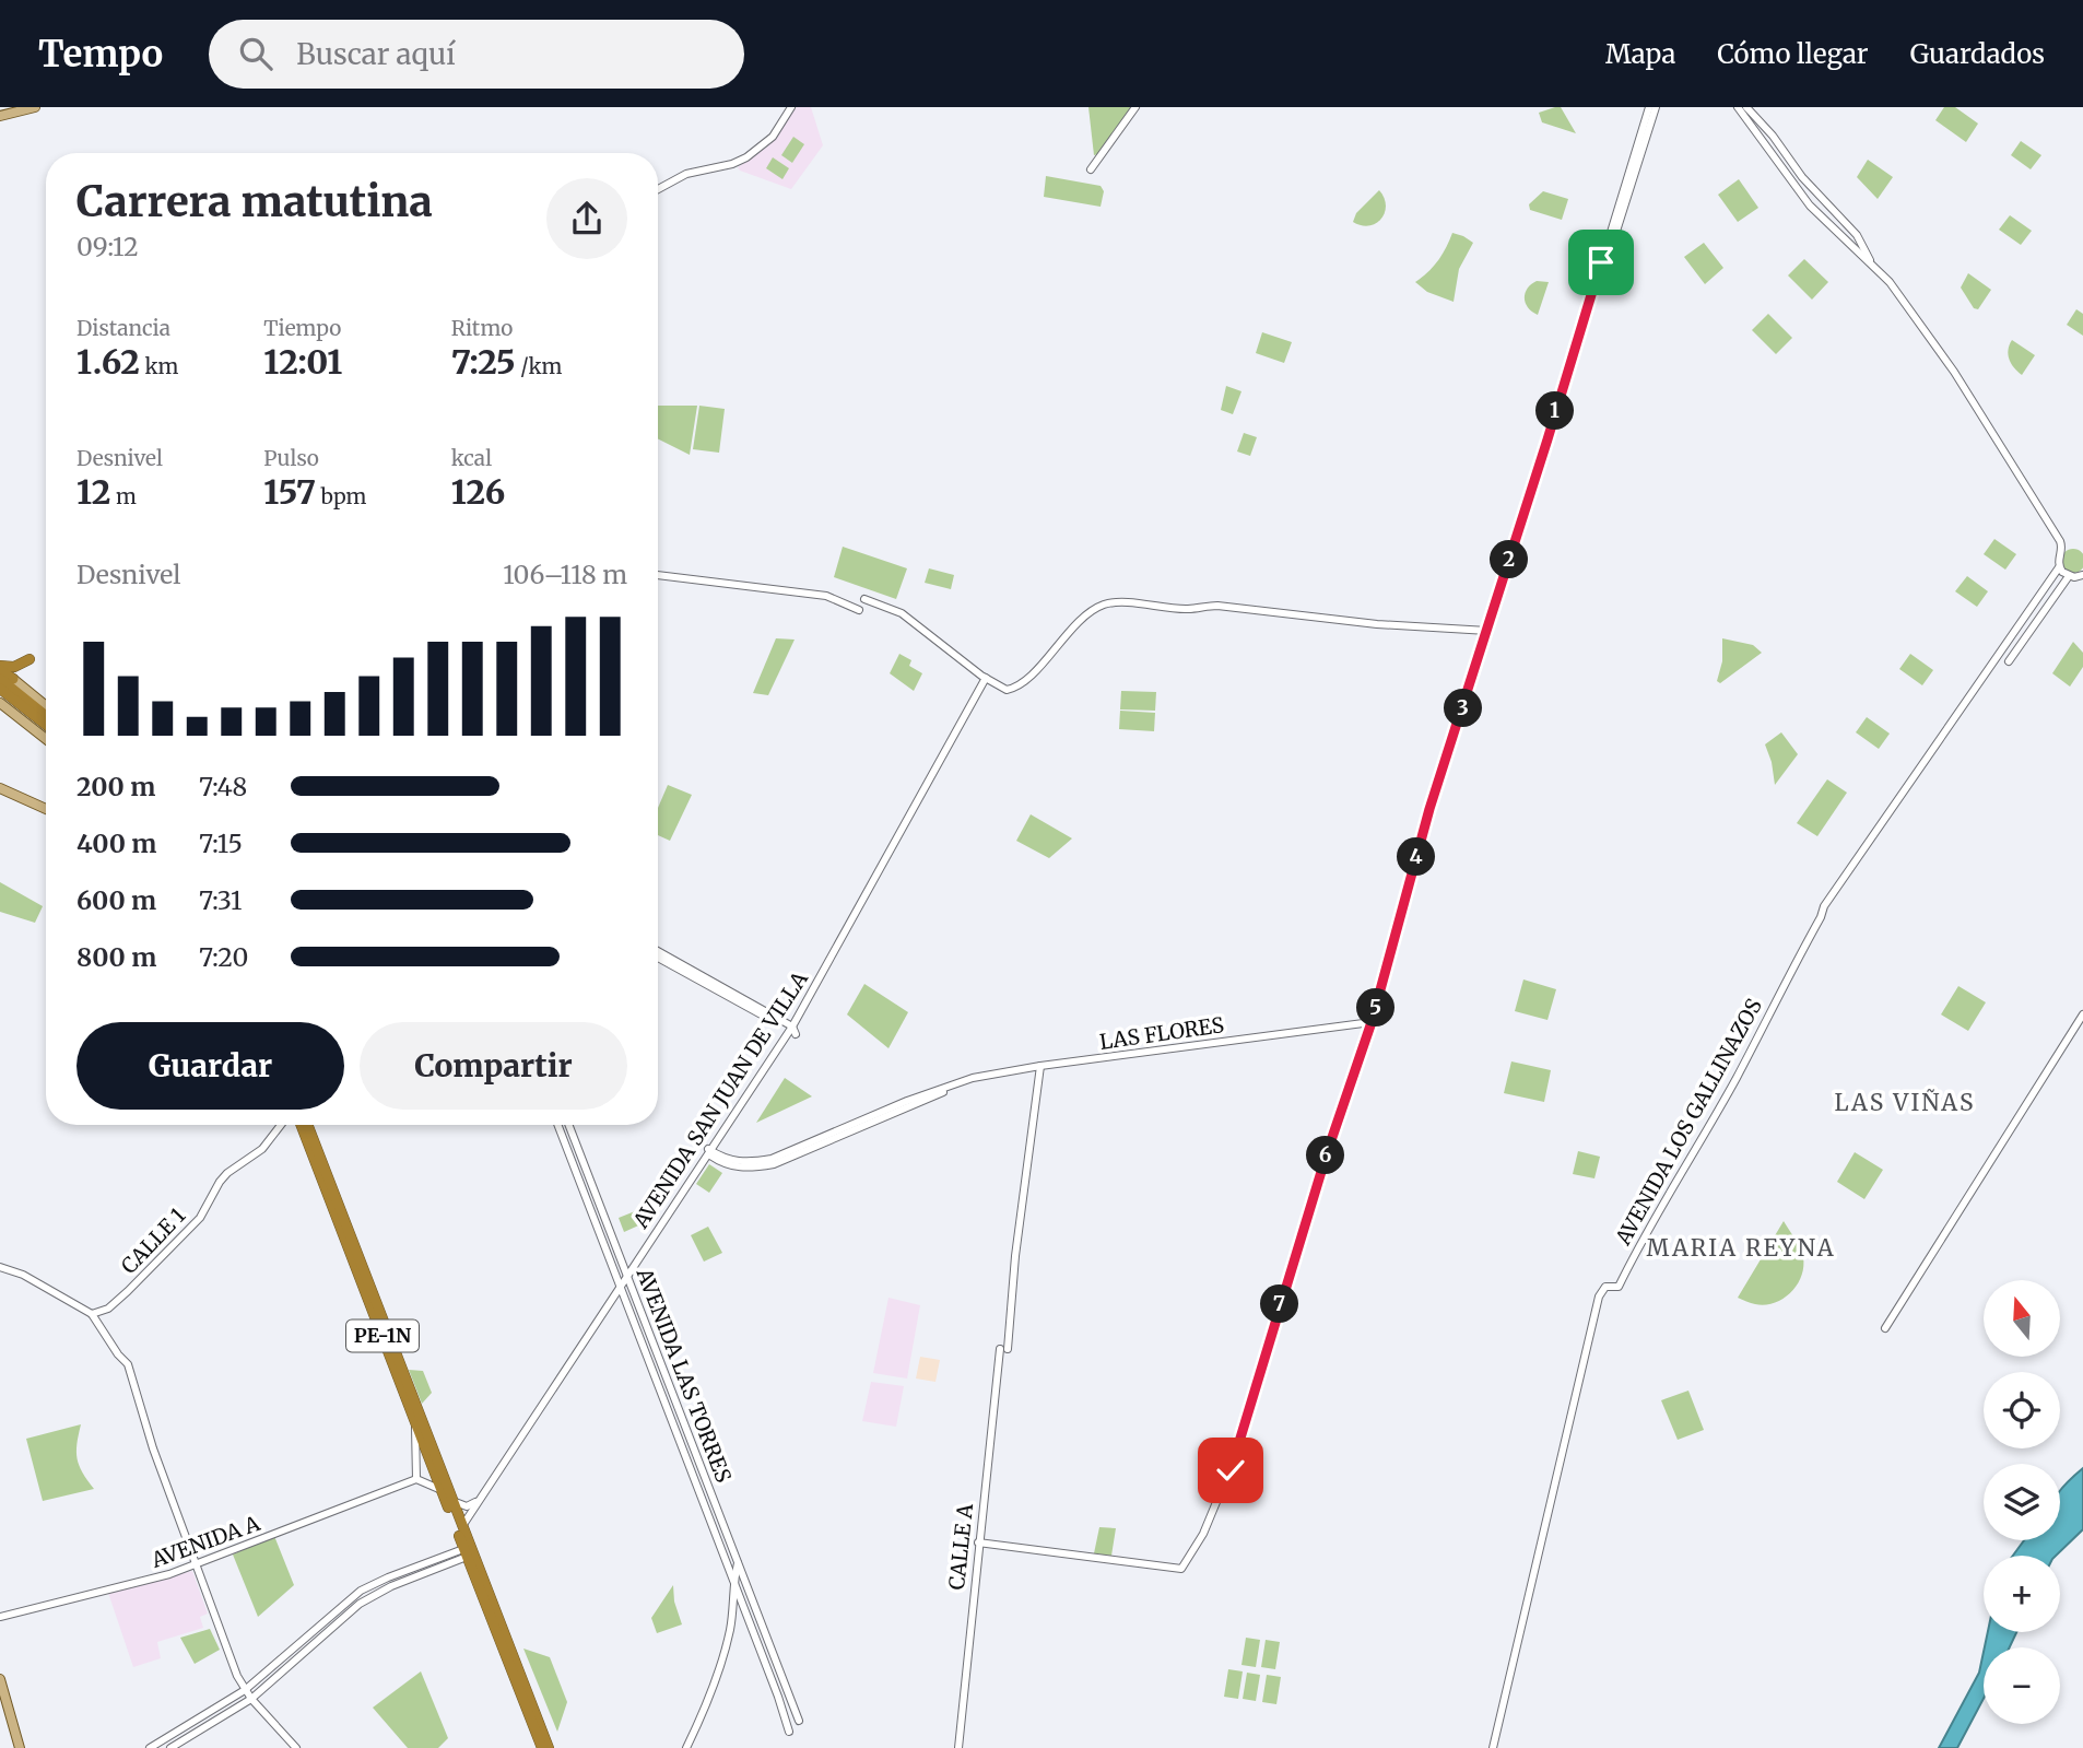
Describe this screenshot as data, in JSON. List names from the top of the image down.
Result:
{
  "streets": {
    "highway": ["PE-1N"],
    "street": [
      "LAS FLORES",
      "AVENIDA SAN JUAN DE VILLA",
      "AVENIDA LOS GALLINAZOS",
      "CALLE 1",
      "AVENIDA LAS TORRES",
      "AVENIDA A",
      "CALLE A"
    ]
  },
  "crossings": [
    ["LAS FLORES", "AVENIDA SAN JUAN DE VILLA"],
    ["LAS FLORES", "CALLE A"],
    ["AVENIDA SAN JUAN DE VILLA", "PE-1N"],
    ["AVENIDA SAN JUAN DE VILLA", "AVENIDA LAS TORRES"]
  ],
  "districts": ["LAS VIÑAS", "MARIA REYNA"],
  "north": "top",
  "page": {
    "header": "Tempo",
    "search": "Buscar aquí",
    "nav": ["Mapa", "Cómo llegar", "Guardados"],
    "heading": ["Carrera matutina", "09:12"],
    "stats": [
      ["Distancia", "1.62 km"],
      ["Tiempo", "12:01"],
      ["Ritmo", "7:25 /km"],
      ["Desnivel", "12 m"],
      ["Pulso", "157 bpm"],
      ["kcal", "126"]
    ],
    "pins": [
      "1",
      "2",
      "3",
      "4",
      "5",
      "6",
      "7"
    ],
    "chart": ["Desnivel", "106–118 m"],
    "list": [
      {
        "name": "200 m",
        "note": "7:48"
      },
      {
        "name": "400 m",
        "note": "7:15"
      },
      {
        "name": "600 m",
        "note": "7:31"
      },
      {
        "name": "800 m",
        "note": "7:20"
      }
    ],
    "buttons": ["Guardar", "Compartir"],
    "map_buttons": ["+", "−"]
  }
}
